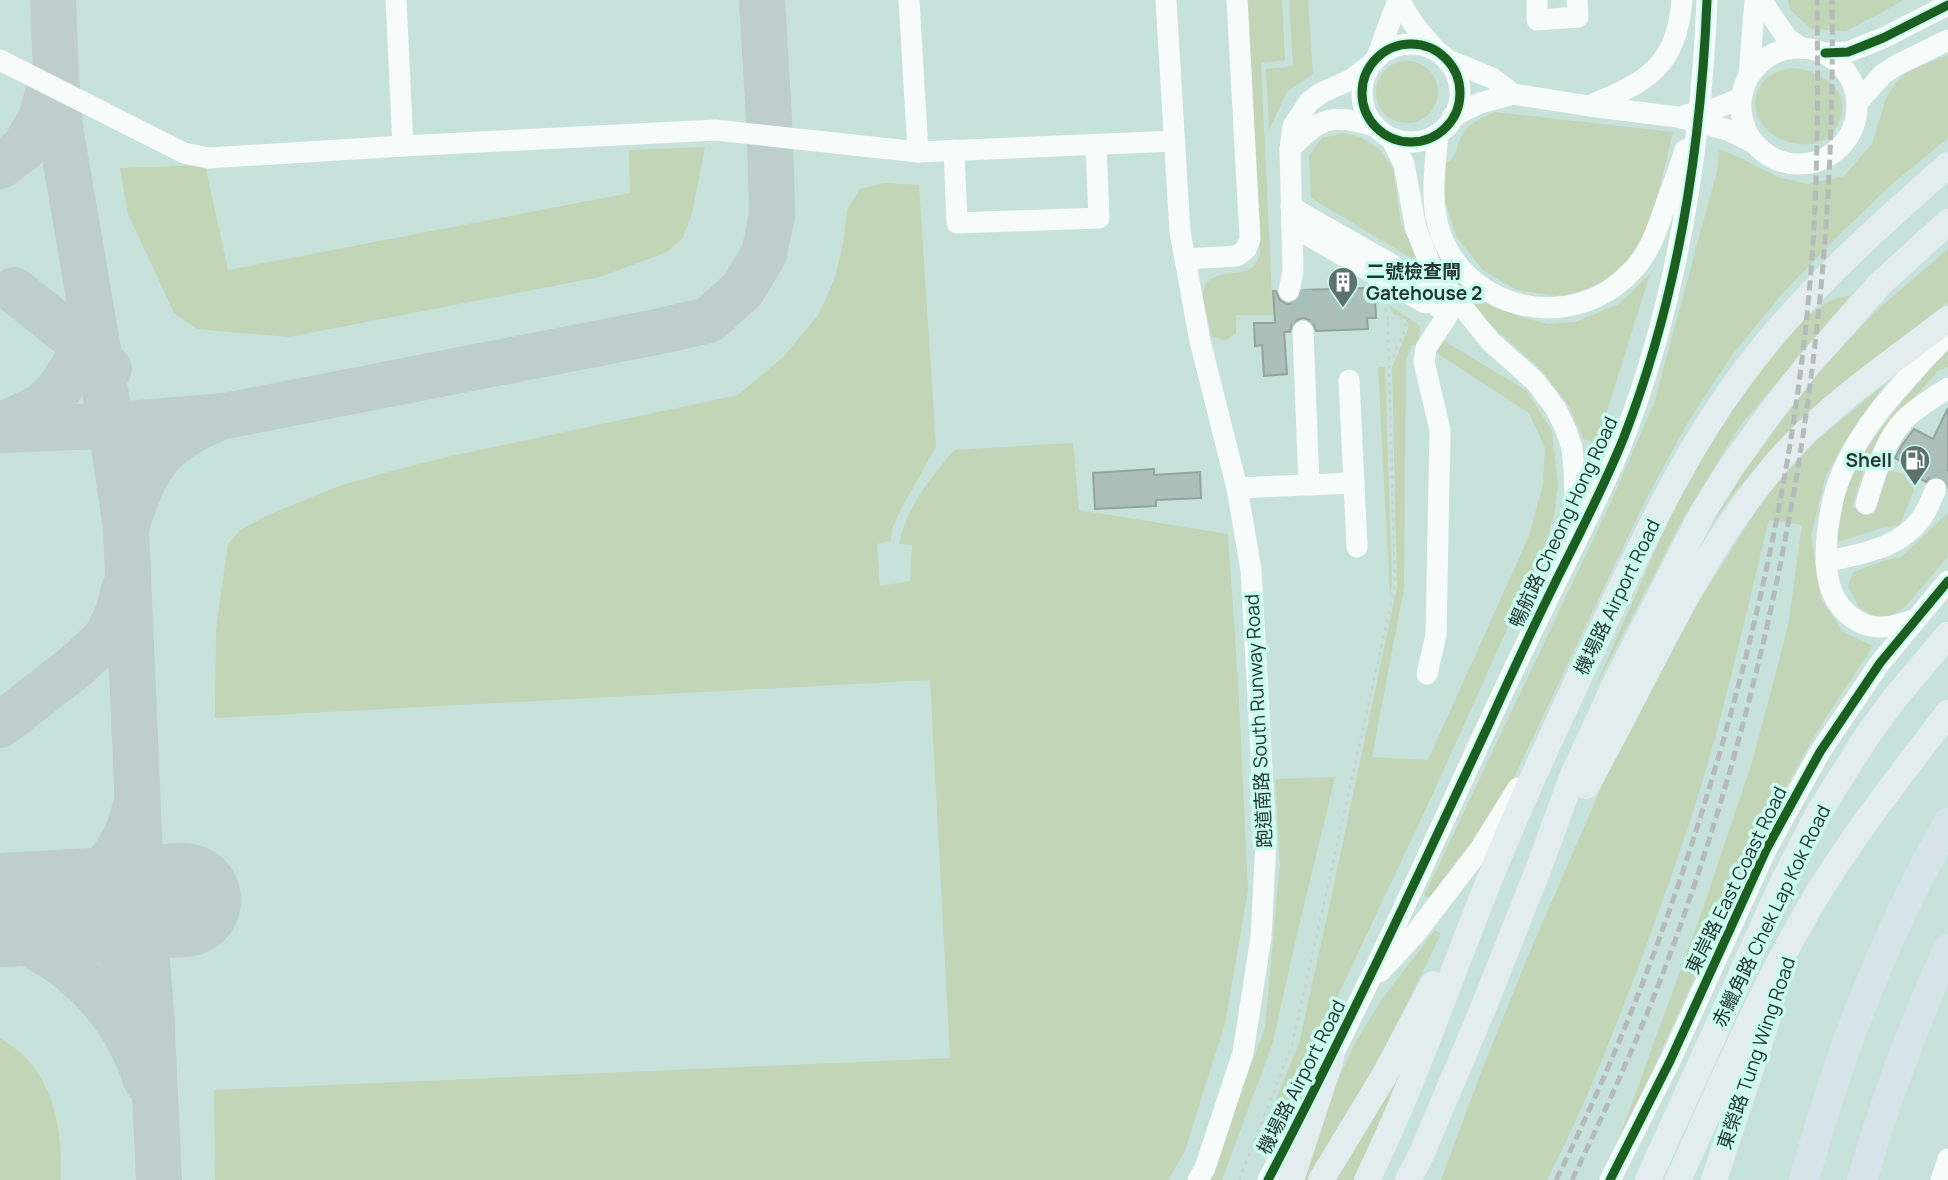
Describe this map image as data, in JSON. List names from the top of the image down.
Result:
{
  "streets": {
    "main road": ["機場路 Airport Road", "赤鱲角路 Chek Lap Kok Road", "東榮路 Tung Wing Road"],
    "street": ["暢航路 Cheong Hong Road", "跑道南路 South Runway Road", "東岸路 East Coast Road"]
  },
  "crossings": [
    ["暢航路 Cheong Hong Road", "機場路 Airport Road"],
    ["赤鱲角路 Chek Lap Kok Road", "東榮路 Tung Wing Road"]
  ],
  "places": {
    "building": ["二號檢查閘 Gatehouse 2"],
    "fuel station": ["Shell"]
  }
}
